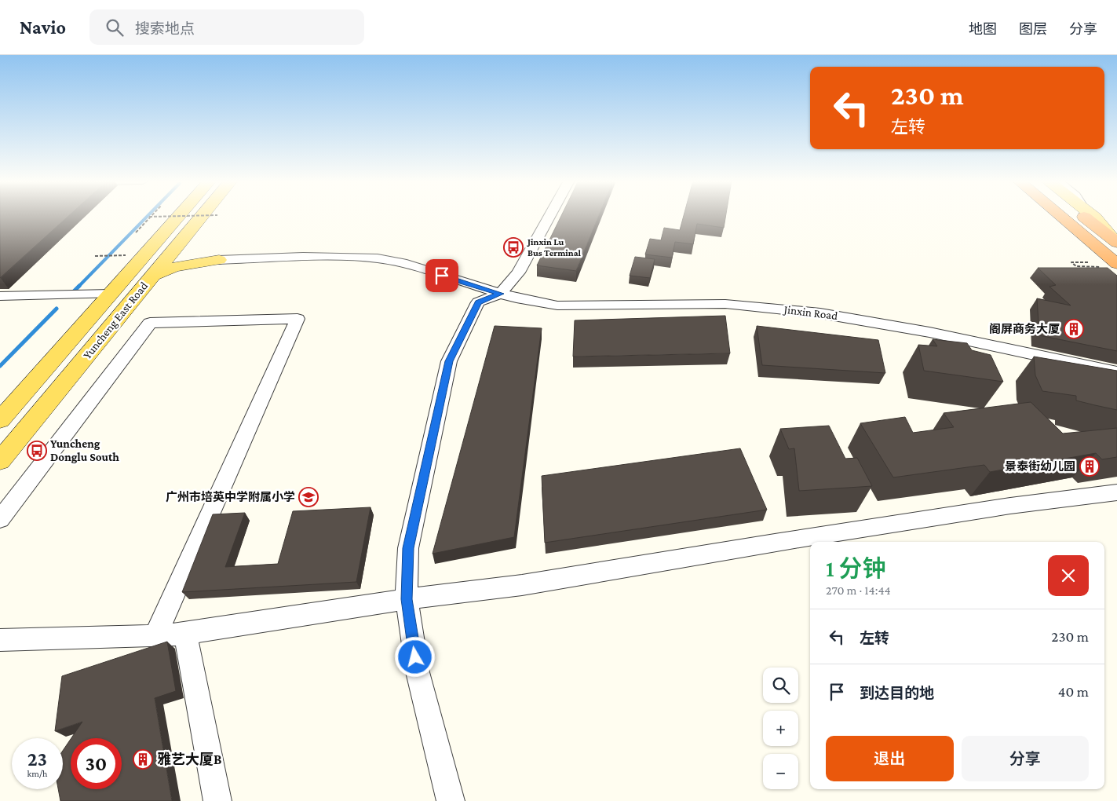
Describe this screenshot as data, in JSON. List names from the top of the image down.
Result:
{
  "streets": {
    "main road": ["Yuncheng East Road"],
    "street": ["Jinxin Road"]
  },
  "places": {
    "bus stop": ["Jinxin Lu Bus Terminal", "Yuncheng Donglu South"],
    "building": ["阁屏商务大厦", "景泰街幼儿园", "雅艺大厦B"],
    "school or university": ["广州市培英中学附属小学"]
  },
  "page": {
    "header": "Navio",
    "search": "搜索地点",
    "nav": ["地图", "图层", "分享"],
    "turn": ["230 m", "左转"],
    "heading": ["1 分钟", "270 m · 14:44"],
    "list": [
      {
        "name": "左转",
        "value": "230 m"
      },
      {
        "name": "到达目的地",
        "value": "40 m"
      }
    ],
    "map_buttons": ["+", "−"],
    "buttons": ["退出", "分享"],
    "speed": "23 km/h",
    "limit": "30"
  }
}
